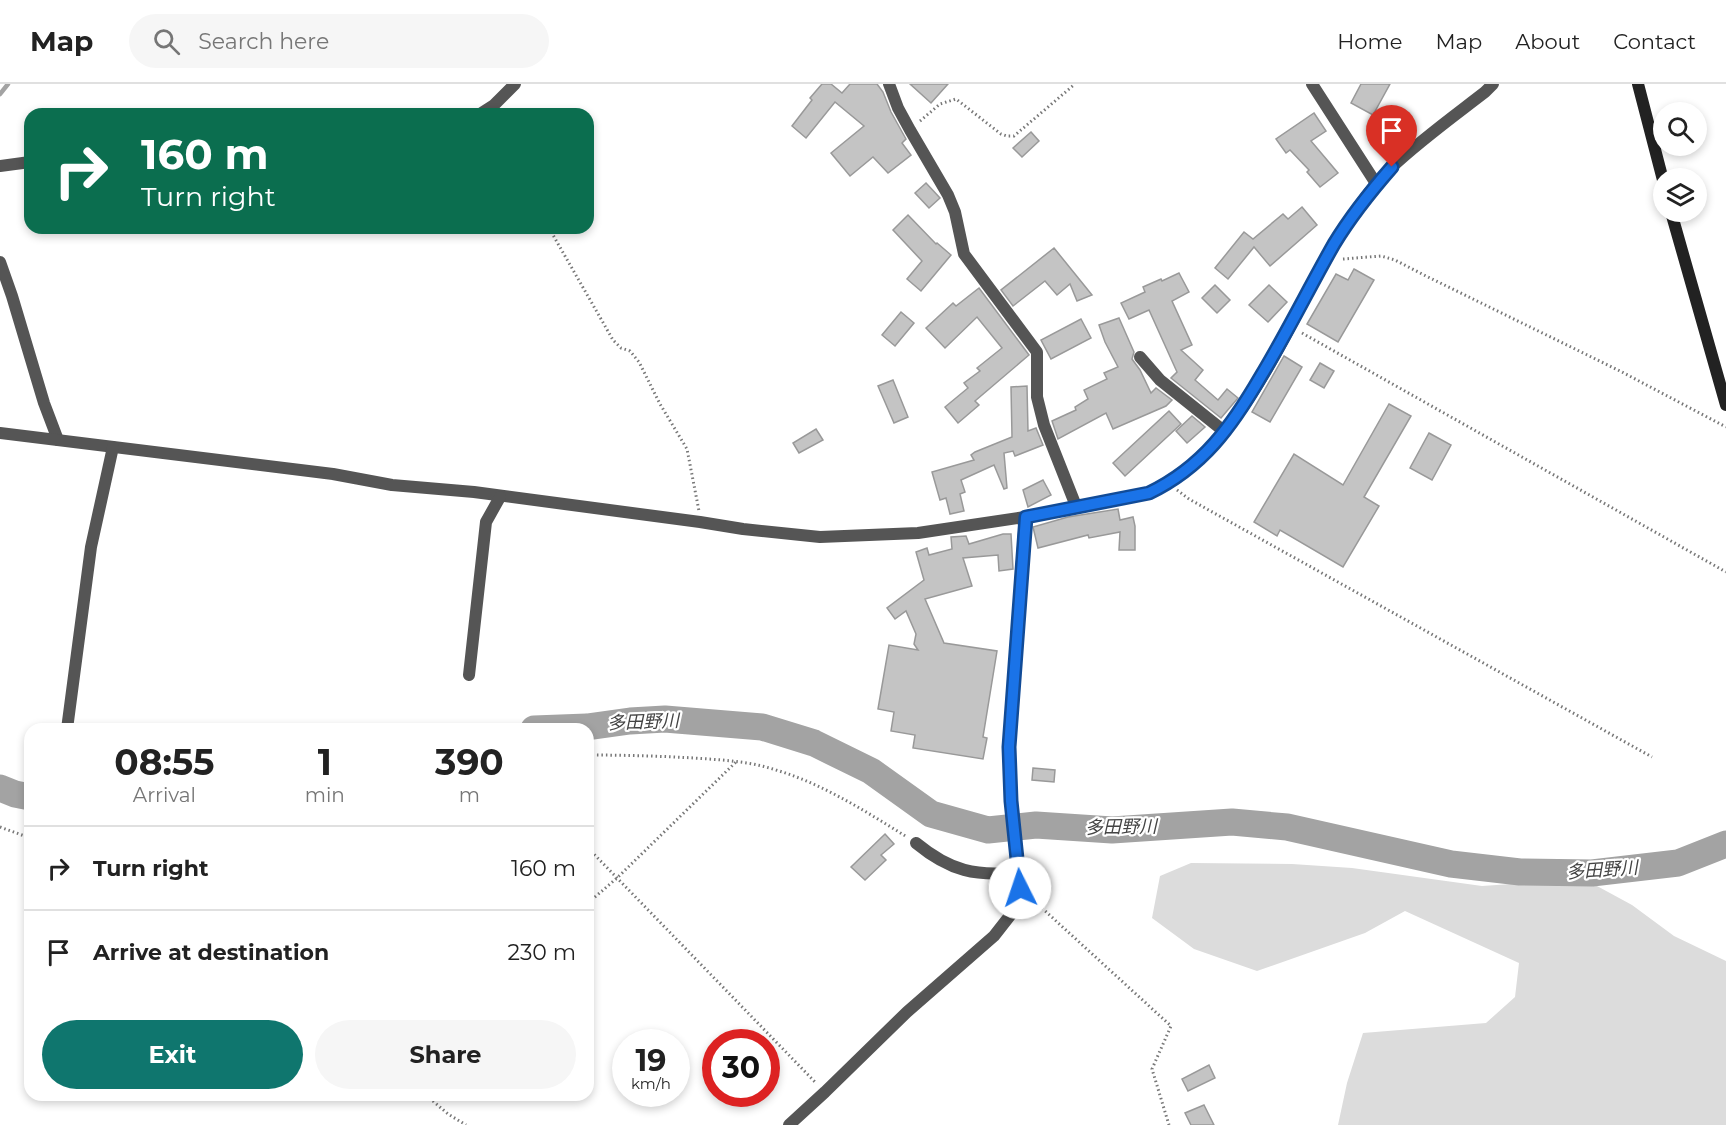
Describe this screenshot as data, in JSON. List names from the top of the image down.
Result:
{
  "water": ["多田野川"],
  "page": {
    "header": "Map",
    "search": "Search here",
    "nav": [
      "Home",
      "Map",
      "About",
      "Contact"
    ],
    "turn": ["160 m", "Turn right"],
    "eta": [
      "08:55",
      "Arrival",
      "1",
      "min",
      "390",
      "m"
    ],
    "list": [
      {
        "name": "Turn right",
        "value": "160 m"
      },
      {
        "name": "Arrive at destination",
        "value": "230 m"
      }
    ],
    "buttons": ["Exit", "Share"],
    "speed": "19 km/h",
    "limit": "30"
  }
}
